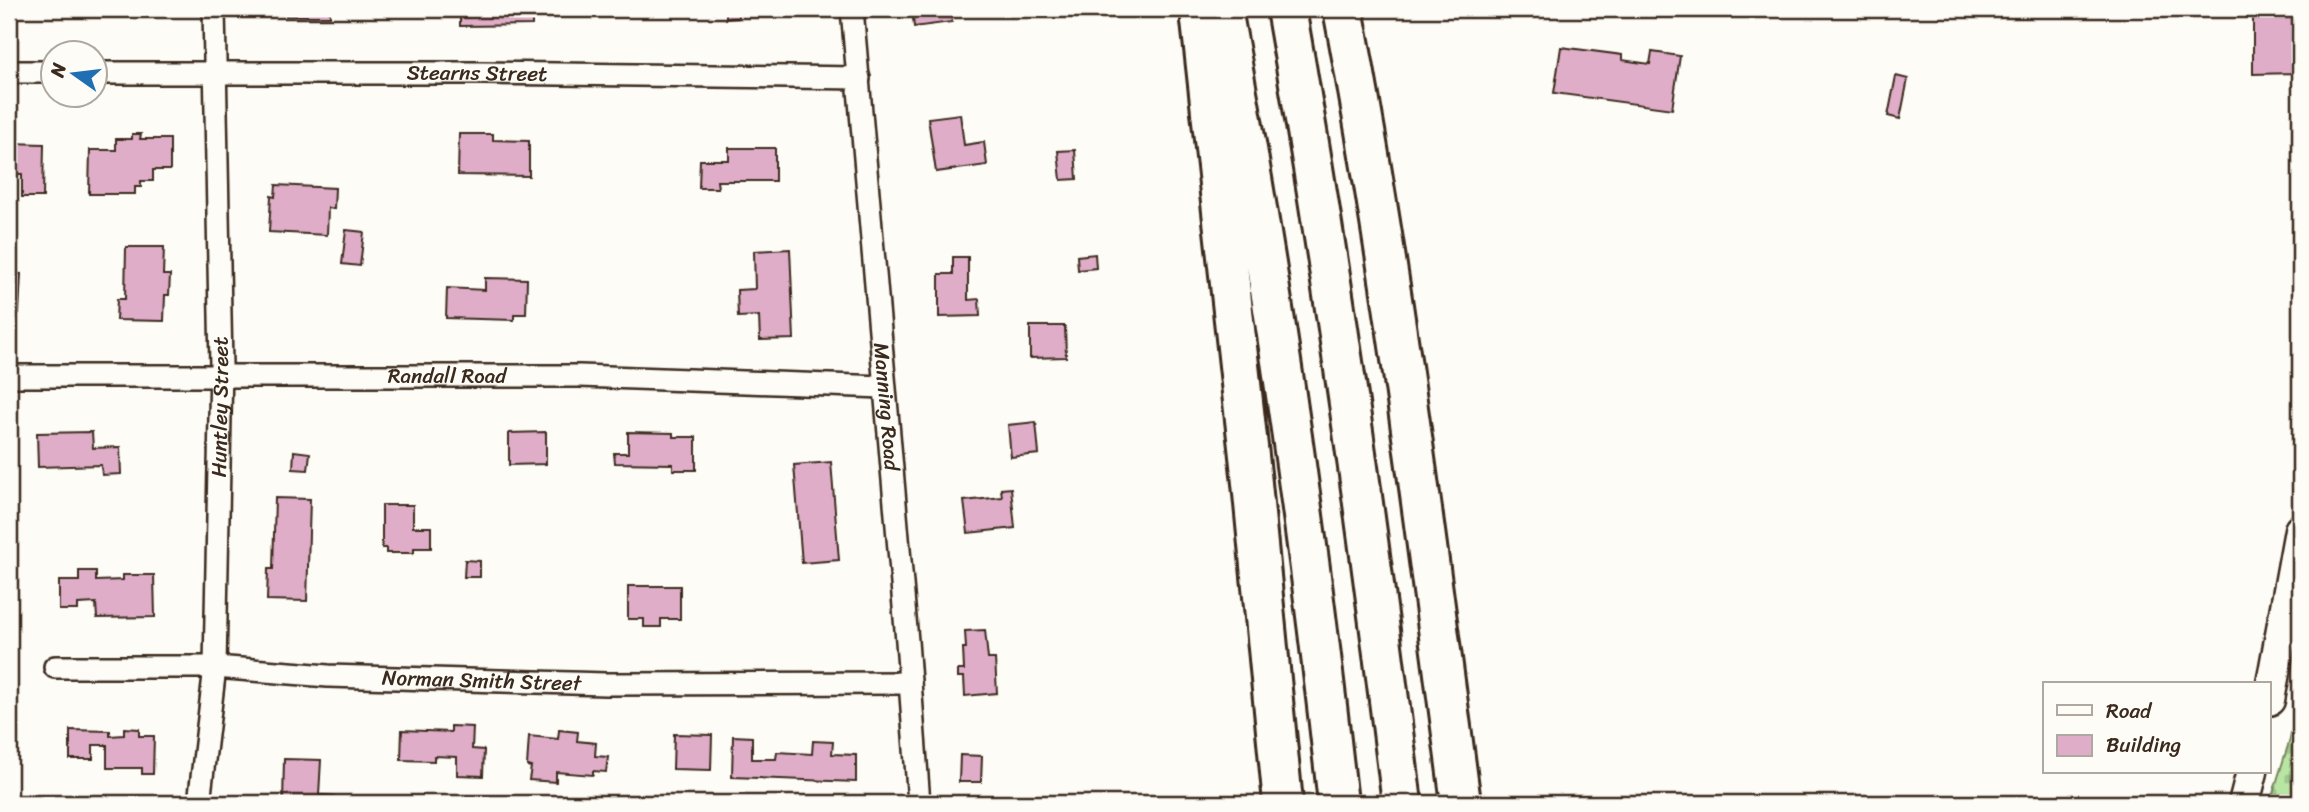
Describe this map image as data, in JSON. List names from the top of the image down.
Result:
{
  "streets": {
    "street": [
      "Stearns Street",
      "Randall Road",
      "Huntley Street",
      "Manning Road",
      "Norman Smith Street"
    ]
  },
  "crossings": [
    ["Stearns Street", "Huntley Street"],
    ["Stearns Street", "Manning Road"],
    ["Randall Road", "Huntley Street"],
    ["Randall Road", "Manning Road"],
    ["Huntley Street", "Norman Smith Street"],
    ["Manning Road", "Norman Smith Street"]
  ],
  "legend": ["Road", "Building"],
  "north": "left"
}
